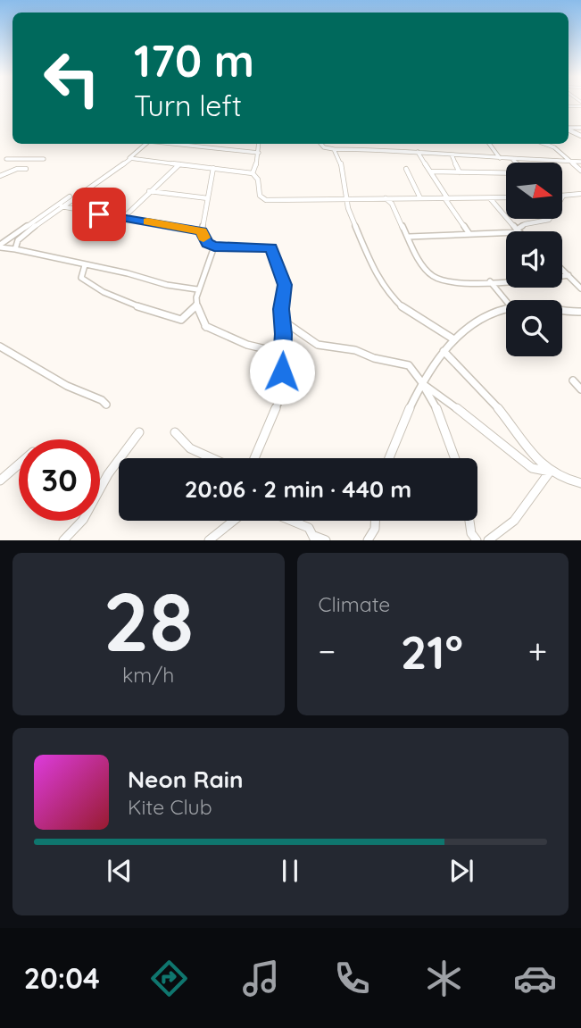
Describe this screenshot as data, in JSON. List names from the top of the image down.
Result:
{
  "north": "right",
  "page": {
    "turn": ["170 m", "Turn left"],
    "limit": "30",
    "trip": "20:06 · 2 min · 440 m",
    "tile": [
      ["28", "km/h"],
      "Climate"
    ],
    "heat": ["−", "21°", "+"],
    "song": ["Neon Rain", "Kite Club"],
    "tabs": "20:04"
  }
}
